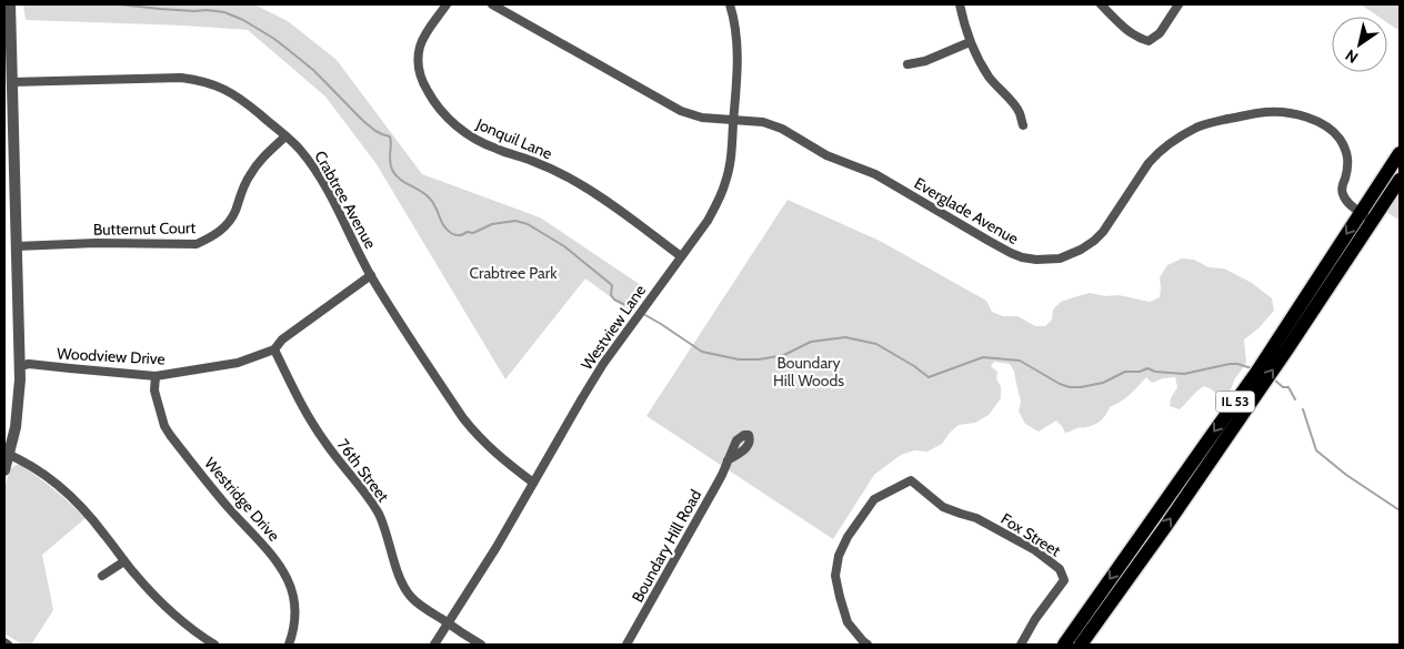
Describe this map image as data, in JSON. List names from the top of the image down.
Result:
{
  "streets": {
    "main road": ["IL 53"],
    "street": [
      "Jonquil Lane",
      "Crabtree Avenue",
      "Everglade Avenue",
      "Butternut Court",
      "Westview Lane",
      "Woodview Drive",
      "76th Street",
      "Westridge Drive",
      "Fox Street",
      "Boundary Hill Road"
    ]
  },
  "crossings": [
    ["Jonquil Lane", "Westview Lane"],
    ["Crabtree Avenue", "Butternut Court"],
    ["Crabtree Avenue", "Westview Lane"],
    ["Crabtree Avenue", "Woodview Drive"],
    ["Everglade Avenue", "Westview Lane"],
    ["Everglade Avenue", "IL 53"],
    ["Westview Lane", "76th Street"],
    ["Woodview Drive", "76th Street"],
    ["Woodview Drive", "Westridge Drive"]
  ],
  "parks": ["Crabtree Park", "Boundary Hill Woods"],
  "north": "bottom left"
}
